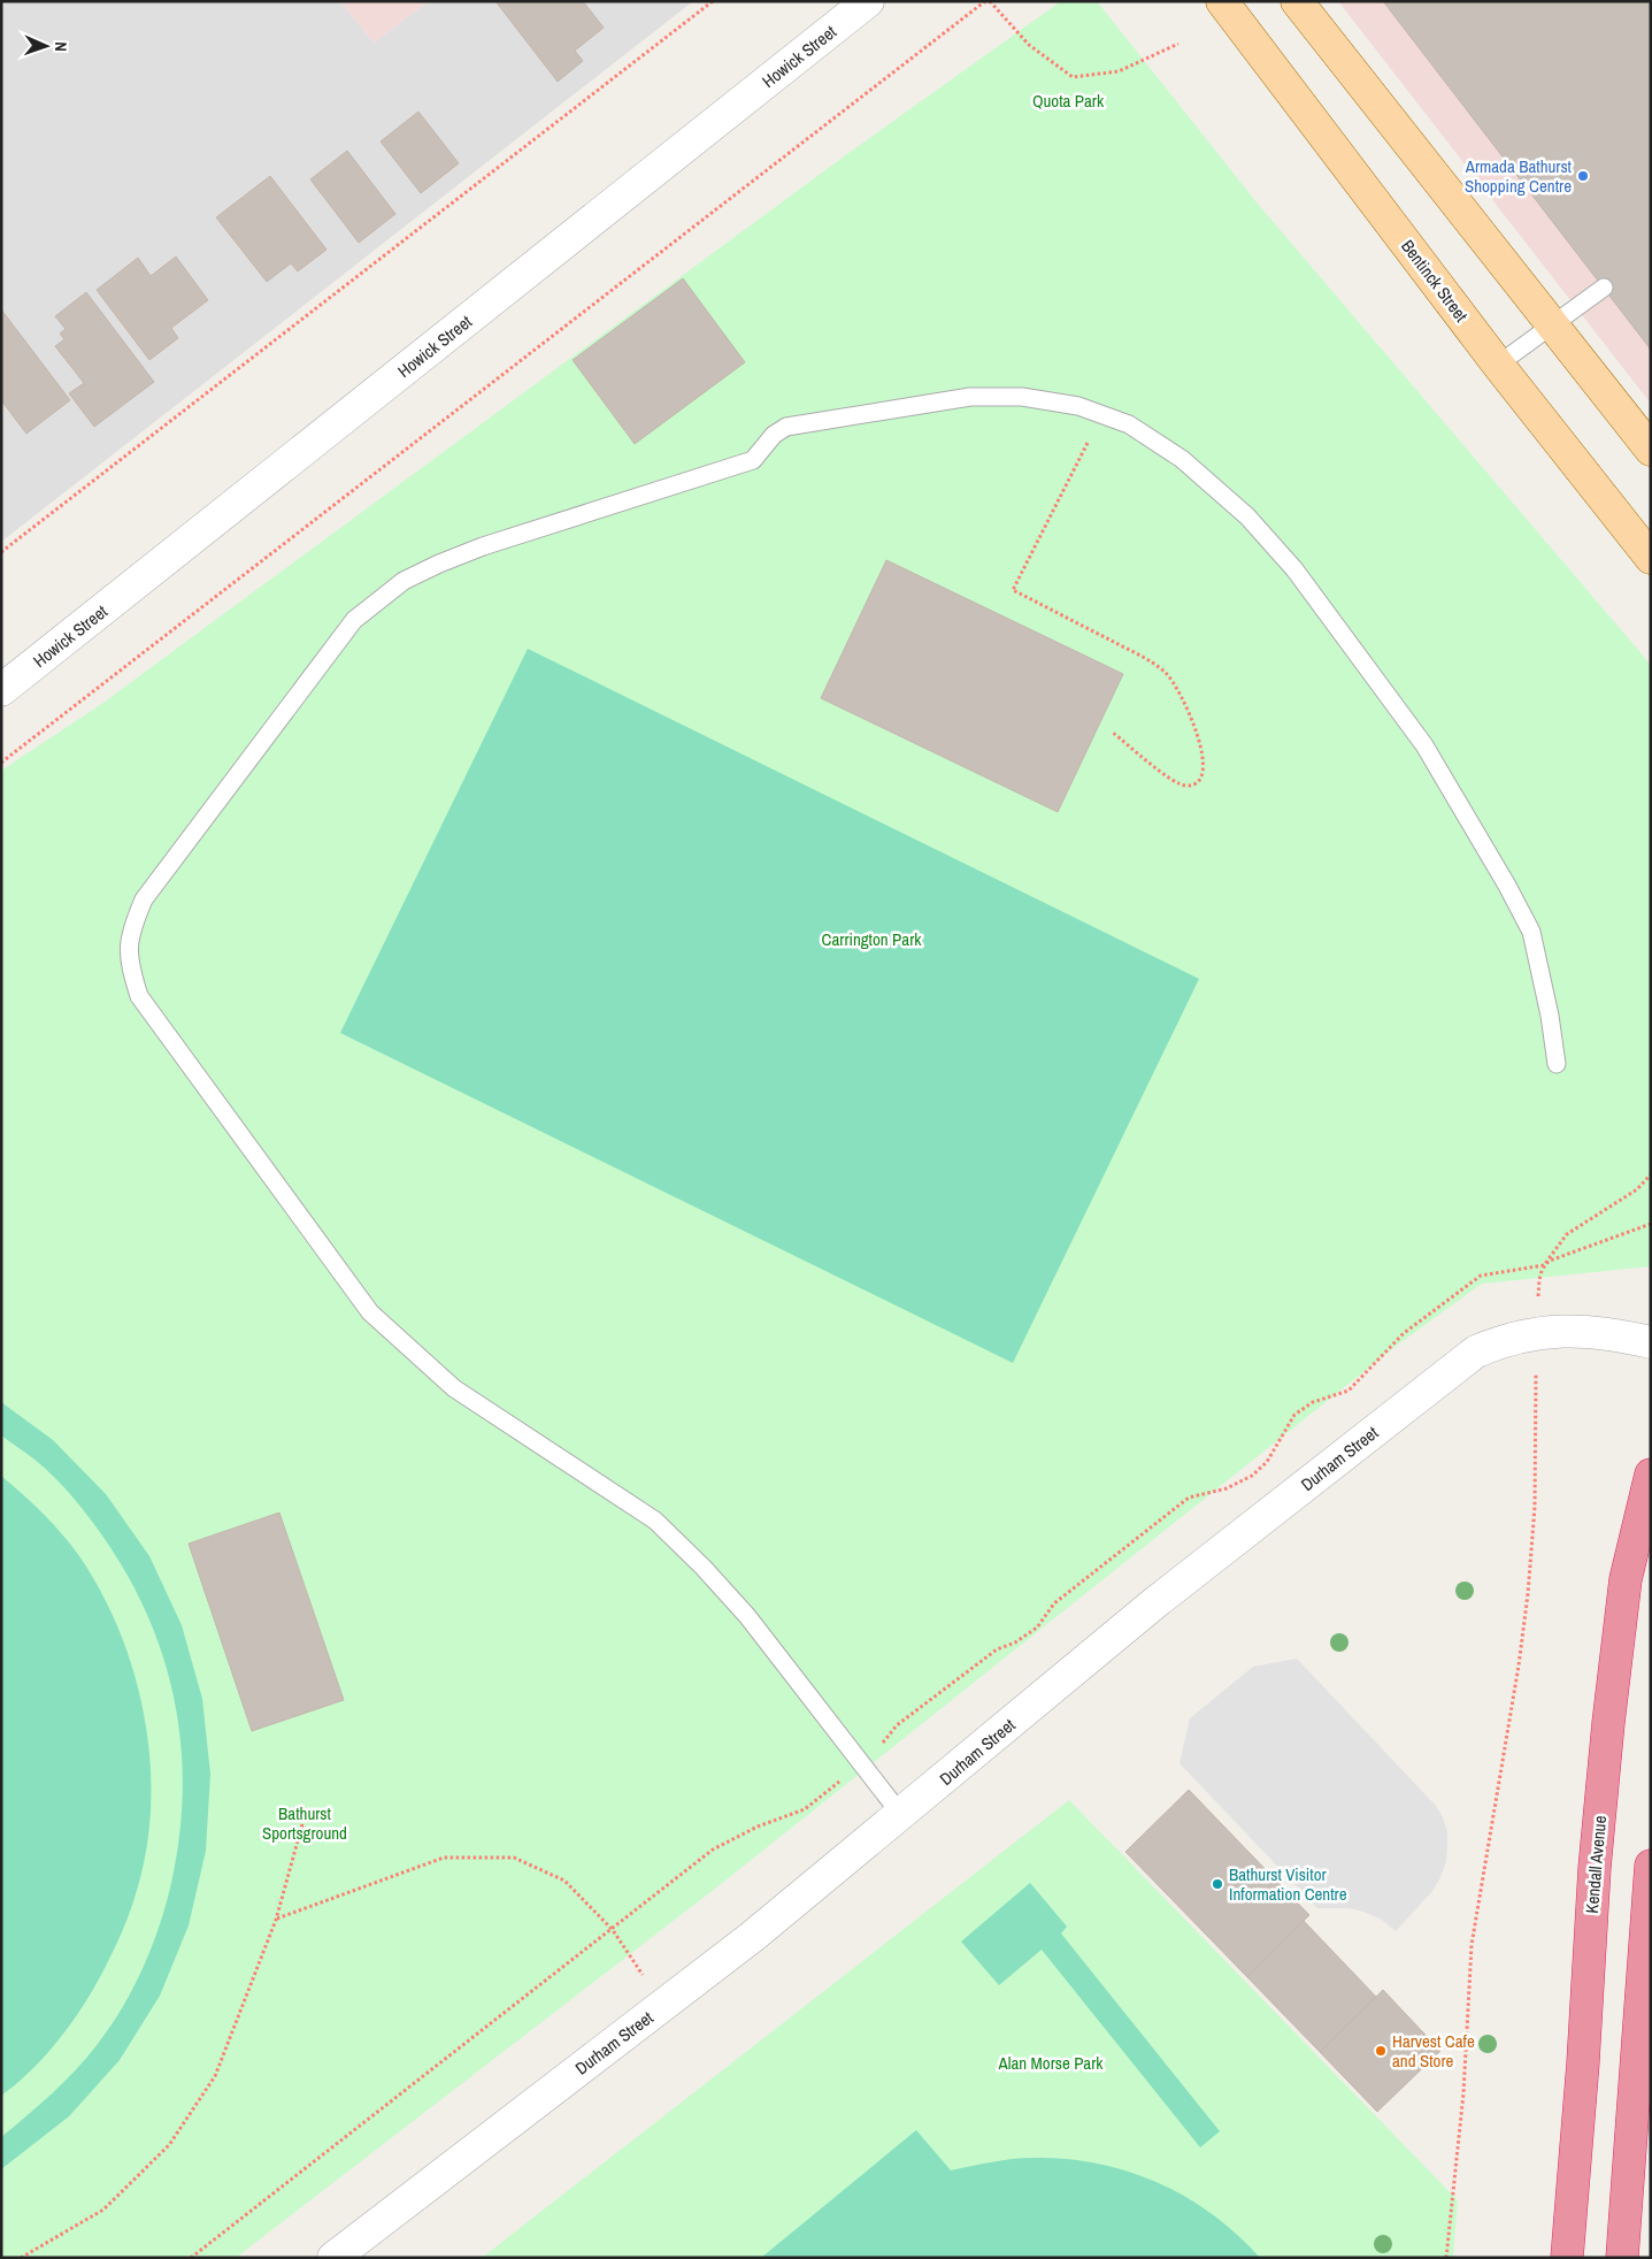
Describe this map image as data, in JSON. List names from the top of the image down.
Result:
{
  "streets": {
    "highway": ["Kendall Avenue"],
    "main road": ["Bentinck Street"],
    "street": ["Howick Street", "Durham Street"]
  },
  "parks": [
    "Quota Park",
    "Carrington Park",
    "Bathurst Sportsground",
    "Alan Morse Park"
  ],
  "places": ["Armada Bathurst Shopping Centre", "Bathurst Visitor Information Centre", "Harvest Cafe and Store"],
  "north": "right"
}
